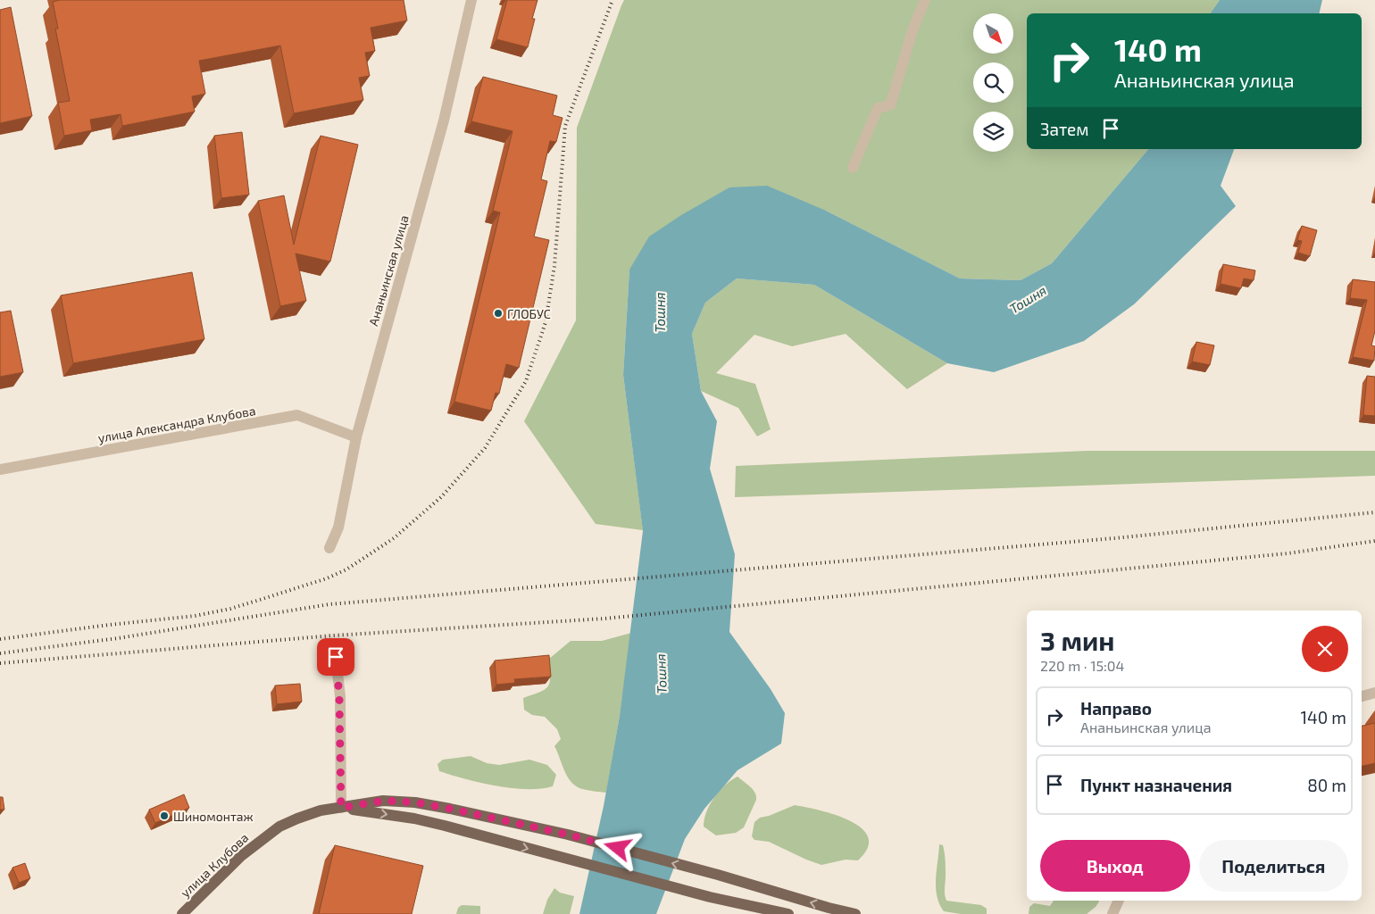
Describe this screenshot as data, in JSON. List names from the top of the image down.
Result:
{
  "streets": {
    "main road": ["улица Клубова"],
    "street": ["Ананьинская улица", "улица Александра Клубова"]
  },
  "crossings": [
    ["Ананьинская улица", "улица Александра Клубова"]
  ],
  "water": ["Тошня"],
  "places": ["ГЛОБУС", "Шиномонтаж"],
  "north": "bottom right",
  "page": {
    "turn": ["140 m", "Ананьинская улица"],
    "then": "Затем",
    "heading": ["3 мин", "220 m · 15:04"],
    "list": [
      {
        "name": "Направо",
        "note": "Ананьинская улица",
        "value": "140 m"
      },
      {
        "name": "Пункт назначения",
        "value": "80 m"
      }
    ],
    "buttons": ["Выход", "Поделиться"]
  }
}
